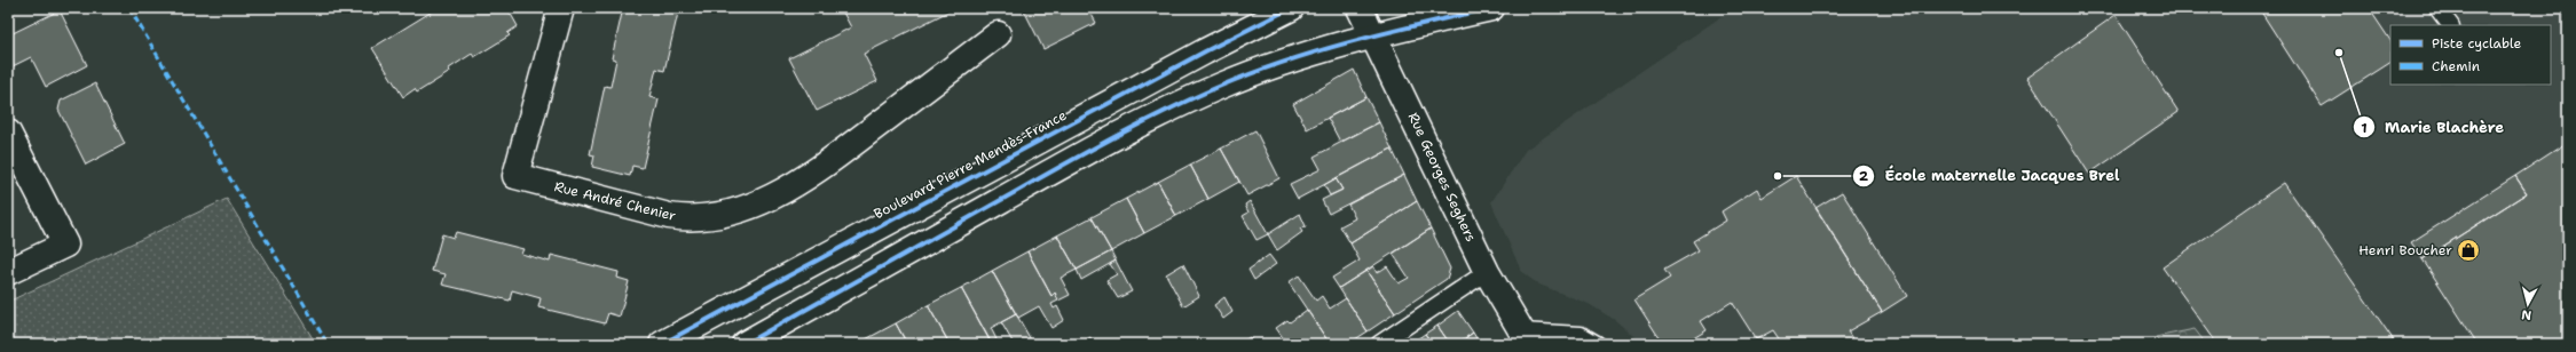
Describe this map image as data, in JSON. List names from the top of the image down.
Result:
{
  "streets": {
    "street": ["Boulevard Pierre Mendès-France", "Rue Georges Seghers", "Rue André Chenier"]
  },
  "places": {
    "other": ["Marie Blachère", "École maternelle Jacques Brel"],
    "shop": ["Henri Boucher"]
  },
  "legend": ["Piste cyclable", "Chemin"],
  "north": "bottom"
}
